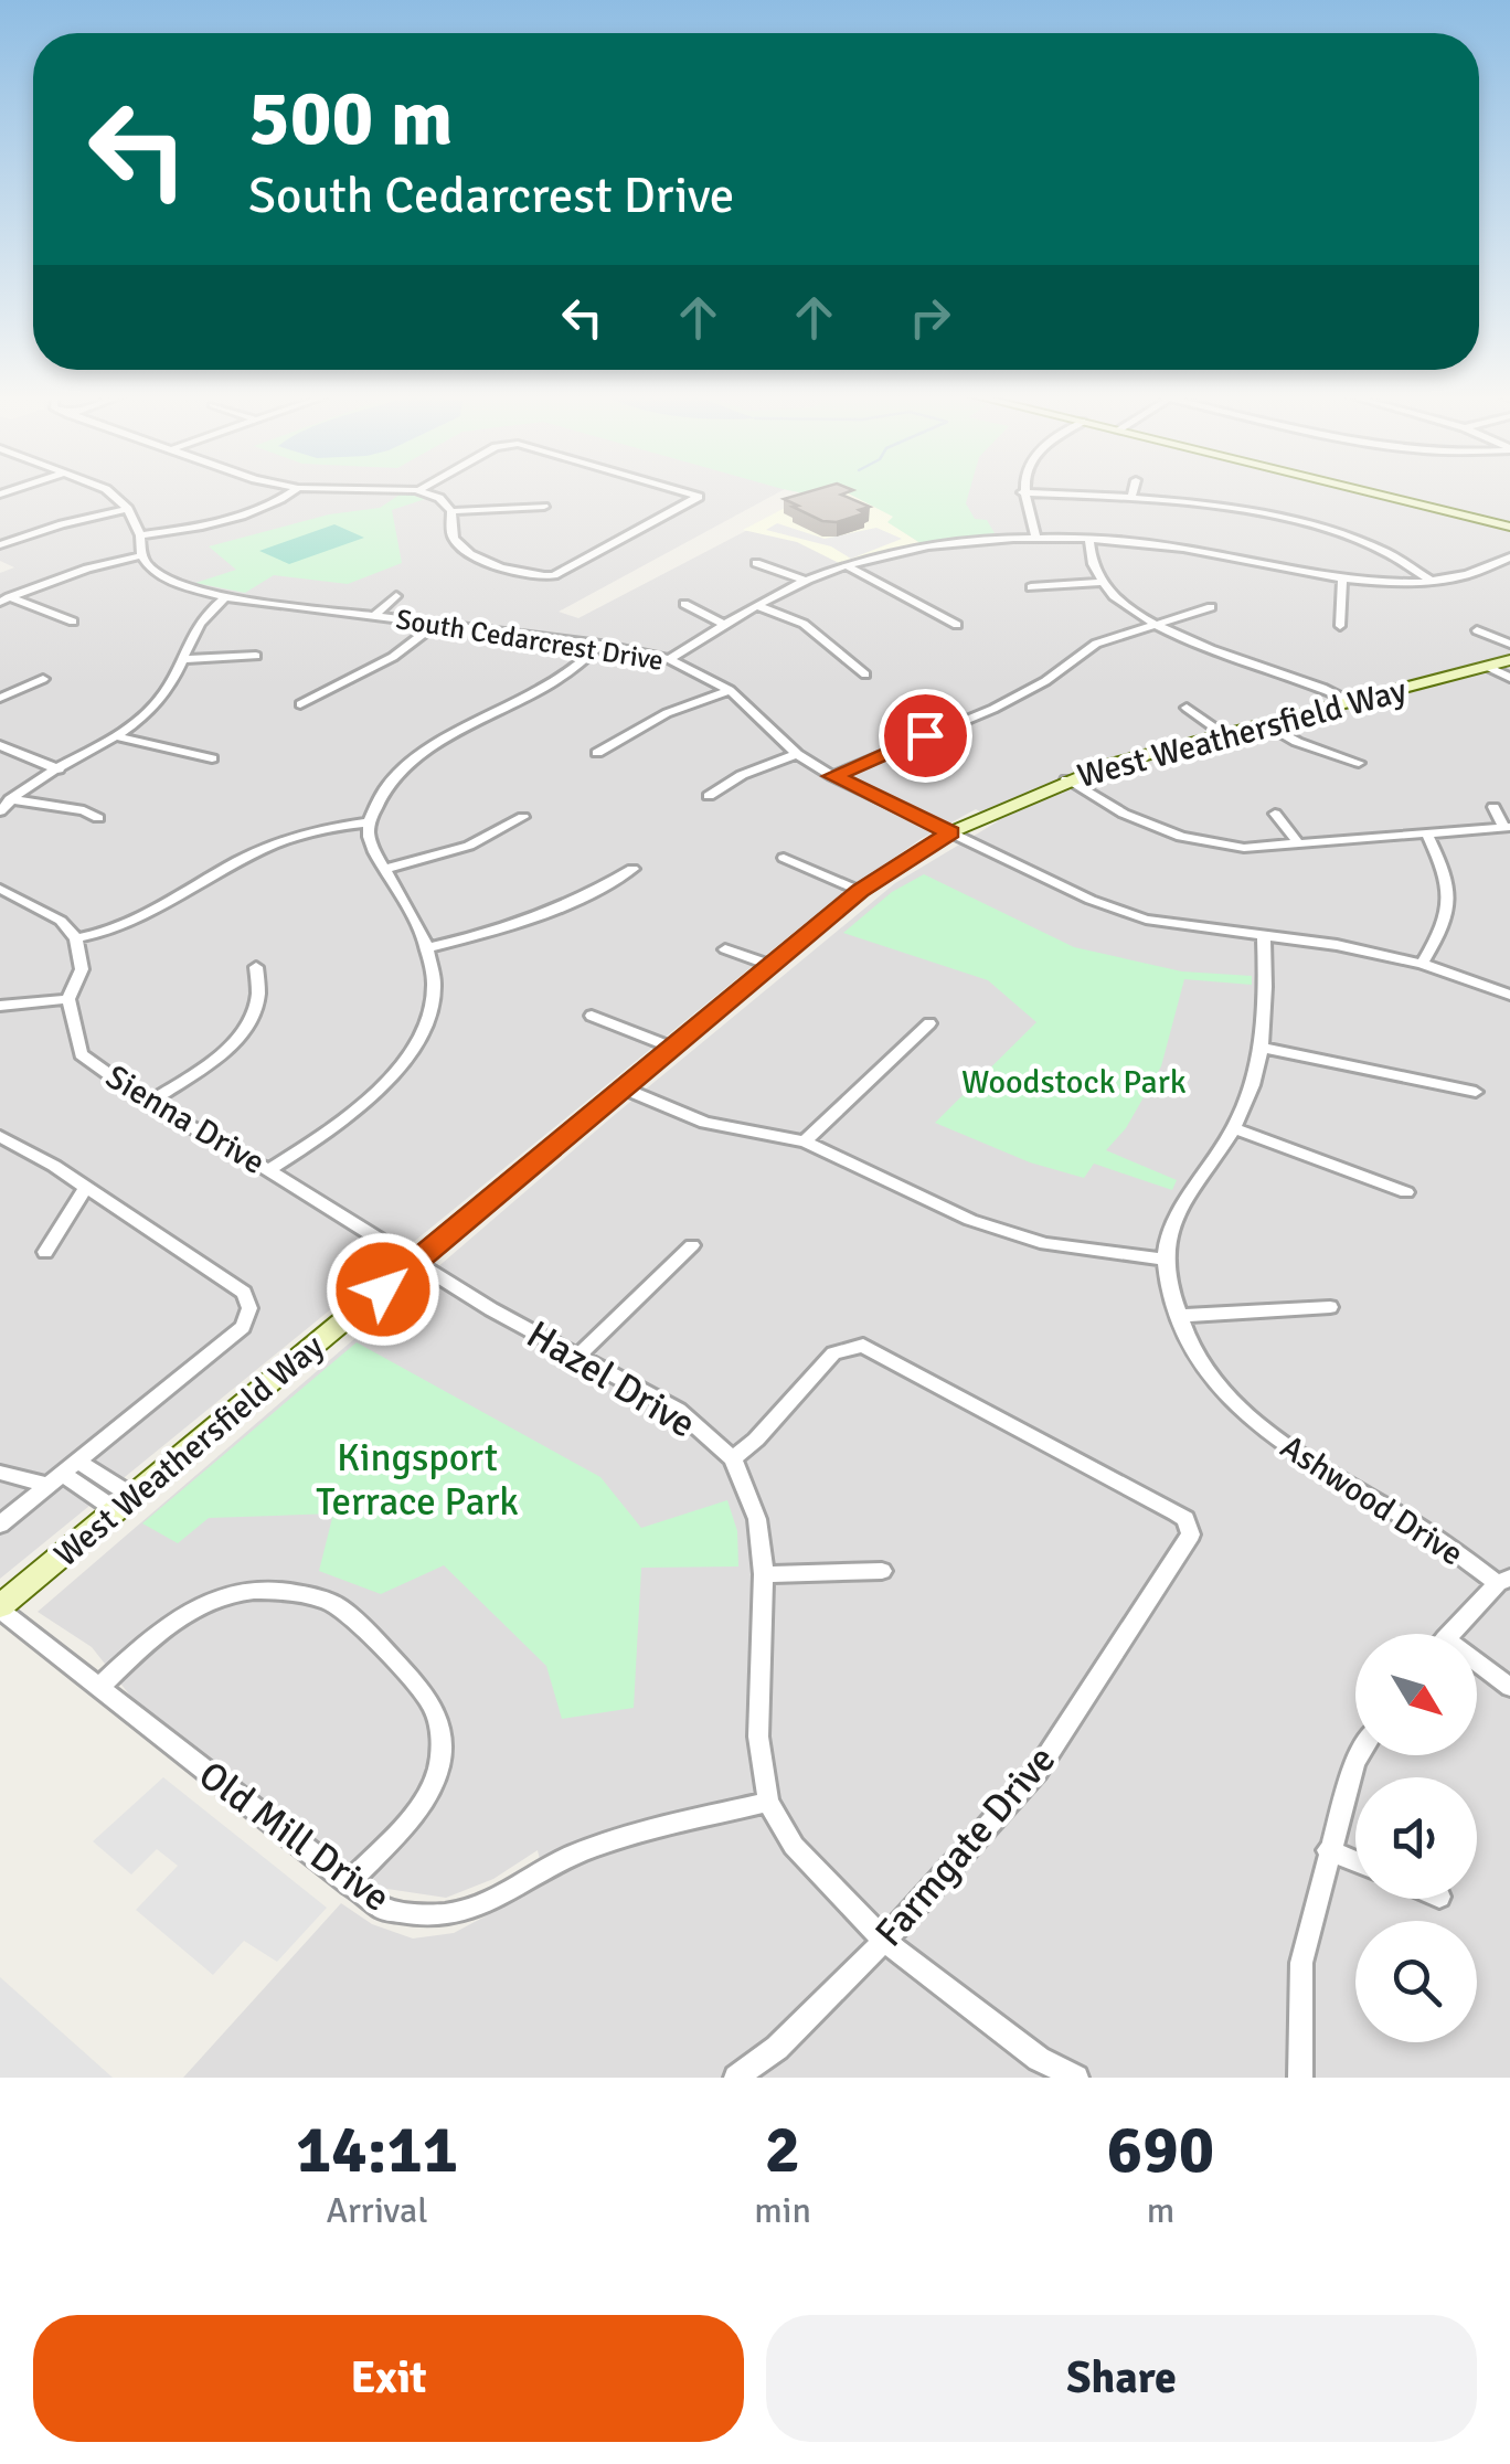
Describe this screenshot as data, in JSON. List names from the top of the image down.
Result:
{
  "streets": {
    "street": [
      "South Cedarcrest Drive",
      "West Weathersfield Way",
      "Sienna Drive",
      "Hazel Drive",
      "Ashwood Drive",
      "Old Mill Drive",
      "Farmgate Drive"
    ]
  },
  "crossings": [
    ["South Cedarcrest Drive", "West Weathersfield Way"],
    ["West Weathersfield Way", "Sienna Drive"],
    ["West Weathersfield Way", "Hazel Drive"],
    ["West Weathersfield Way", "Old Mill Drive"],
    ["Sienna Drive", "Hazel Drive"],
    ["Hazel Drive", "Old Mill Drive"],
    ["Hazel Drive", "Farmgate Drive"]
  ],
  "parks": ["Woodstock Park", "Kingsport Terrace Park"],
  "north": "bottom right",
  "page": {
    "turn": ["500 m", "South Cedarcrest Drive"],
    "eta": [
      "14:11",
      "Arrival",
      "2",
      "min",
      "690",
      "m"
    ],
    "buttons": ["Exit", "Share"]
  }
}
